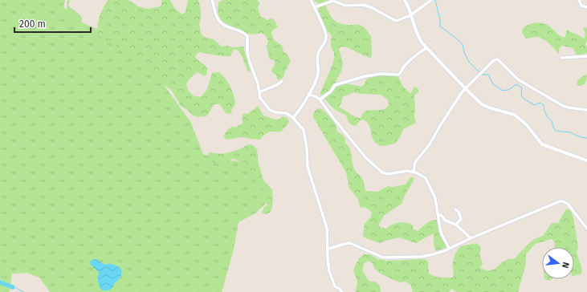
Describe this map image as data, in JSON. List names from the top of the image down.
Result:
{
  "scale_bar": "200 m",
  "north": "right"
}
